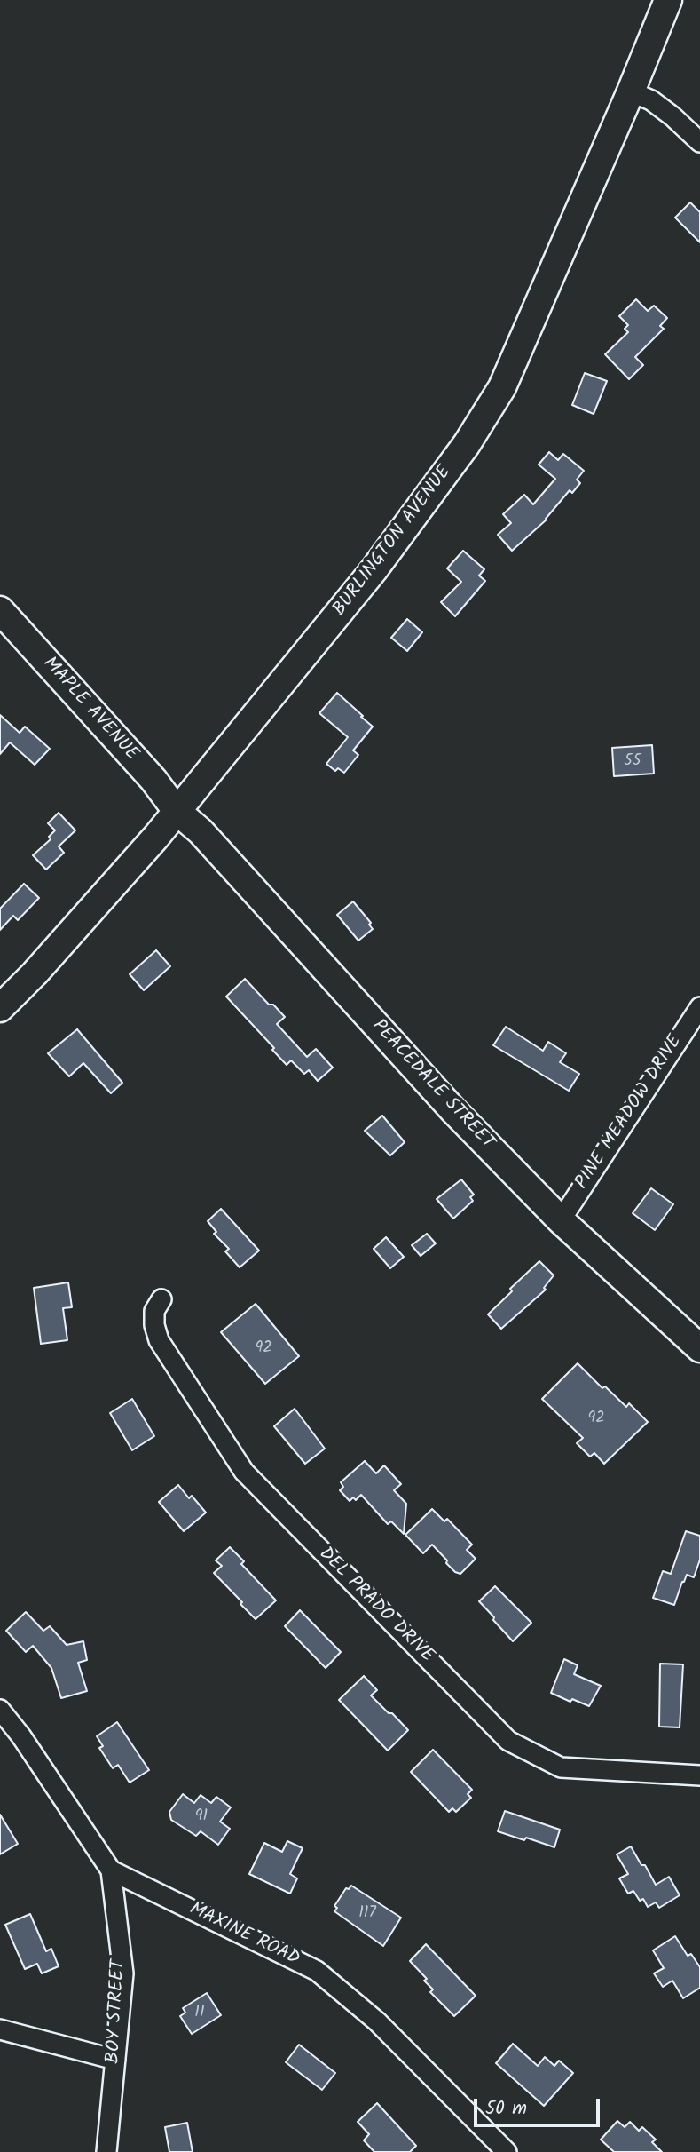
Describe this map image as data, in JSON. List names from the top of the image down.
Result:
{
  "streets": {
    "main road": ["BURLINGTON AVENUE", "MAPLE AVENUE", "PEACEDALE STREET"],
    "street": [
      "PINE MEADOW DRIVE",
      "DEL PRADO DRIVE",
      "MAXINE ROAD",
      "BOY STREET"
    ]
  },
  "crossings": [
    ["BURLINGTON AVENUE", "MAPLE AVENUE"],
    ["BURLINGTON AVENUE", "PEACEDALE STREET"],
    ["MAPLE AVENUE", "PEACEDALE STREET"],
    ["PEACEDALE STREET", "PINE MEADOW DRIVE"],
    ["MAXINE ROAD", "BOY STREET"]
  ],
  "house_numbers": [
    "55",
    "92",
    "92",
    "91",
    "117",
    "11"
  ],
  "scale_bar": "50 m"
}
